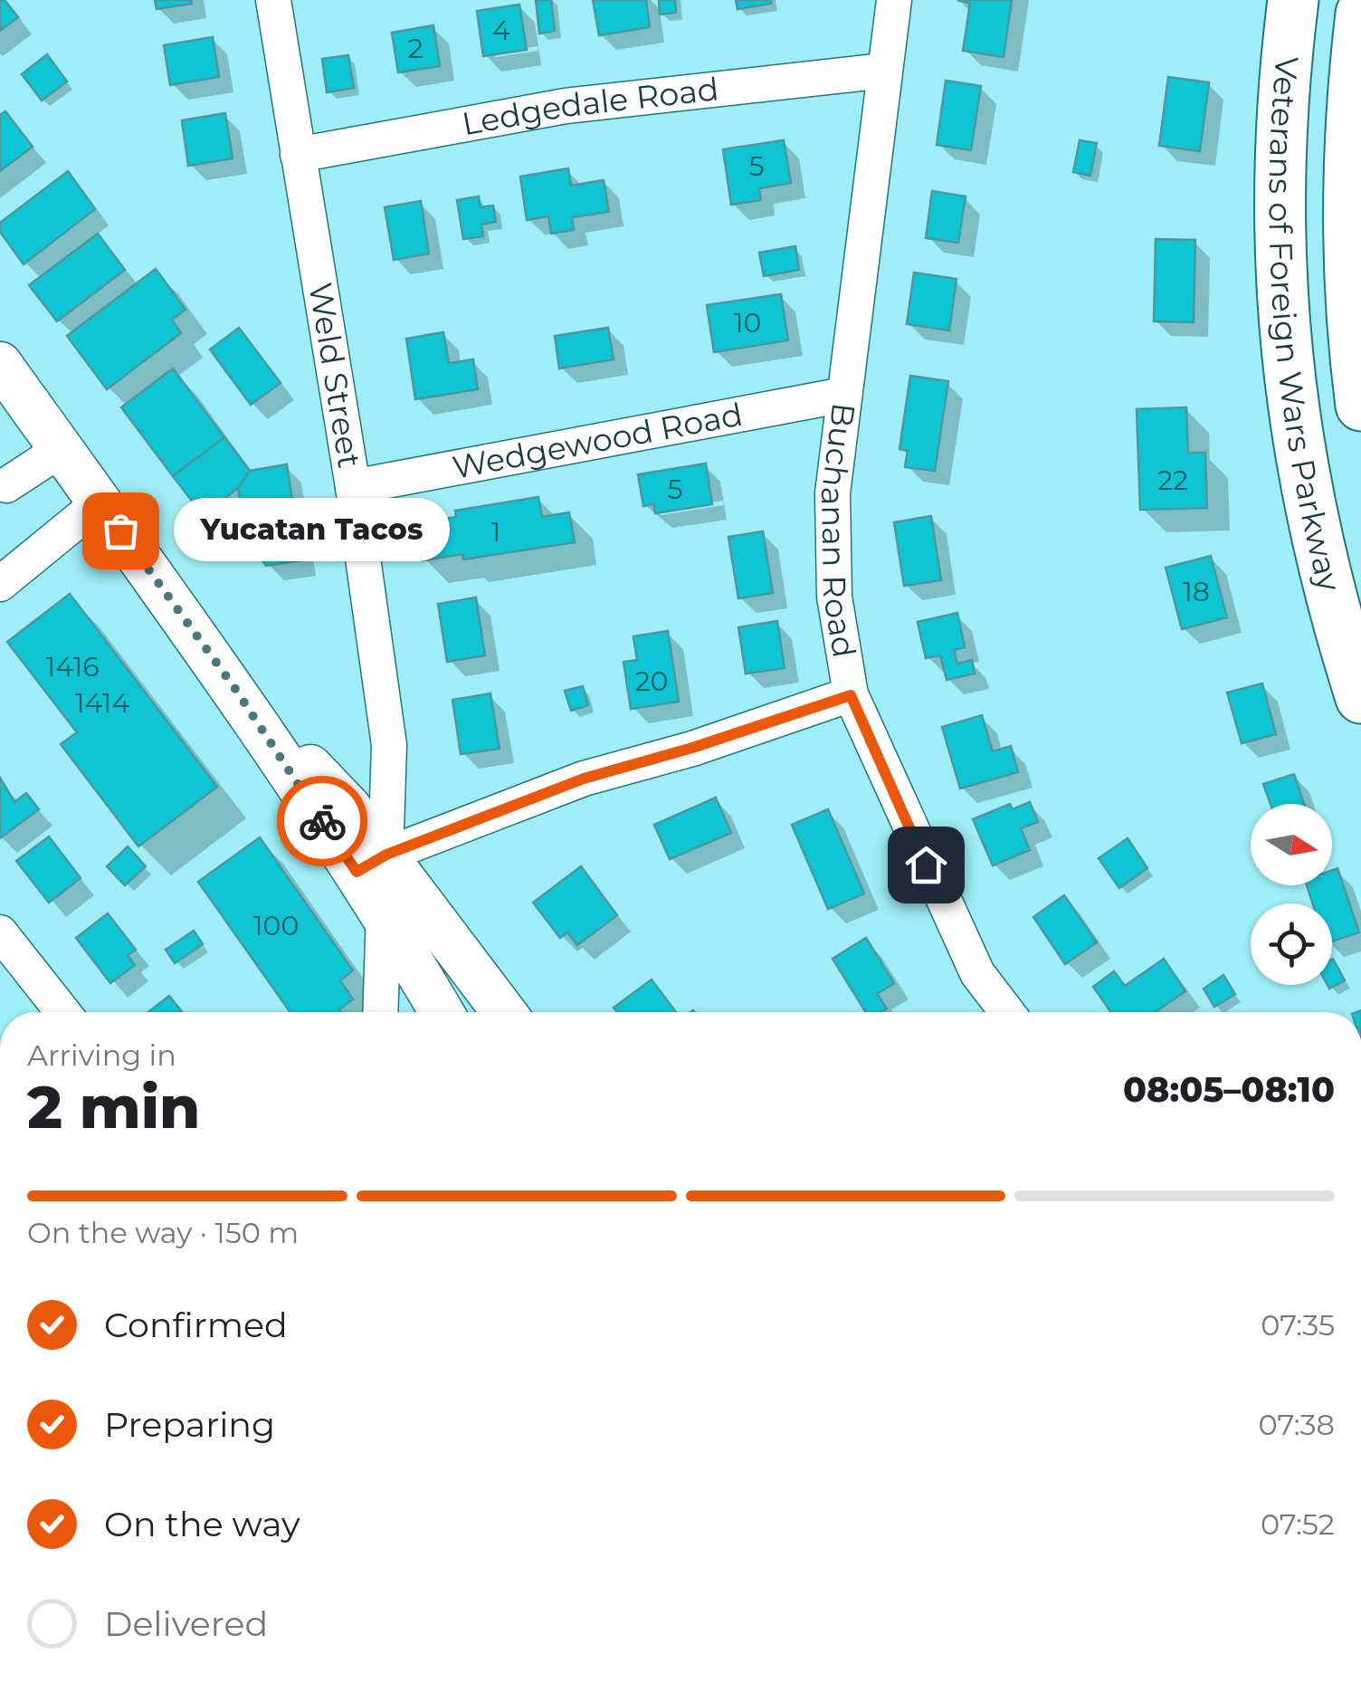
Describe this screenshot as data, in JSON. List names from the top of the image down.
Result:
{
  "streets": {
    "highway": ["Veterans of Foreign Wars Parkway"],
    "street": [
      "Ledgedale Road",
      "Weld Street",
      "Wedgewood Road",
      "Buchanan Road"
    ]
  },
  "crossings": [
    ["Ledgedale Road", "Weld Street"],
    ["Ledgedale Road", "Buchanan Road"],
    ["Weld Street", "Wedgewood Road"],
    ["Wedgewood Road", "Buchanan Road"]
  ],
  "places": ["Yucatan Tacos"],
  "house_numbers": [
    "4",
    "2",
    "5",
    "10",
    "22",
    "5",
    "1",
    "18",
    "1416",
    "20",
    "1414",
    "100"
  ],
  "north": "right",
  "page": {
    "bubble": "Yucatan Tacos",
    "heading": ["2 min", "Arriving in", "08:05–08:10"],
    "bar": "On the way · 150 m",
    "list": [
      ["Confirmed", "07:35"],
      ["Preparing", "07:38"],
      ["On the way", "07:52"],
      "Delivered"
    ]
  }
}
